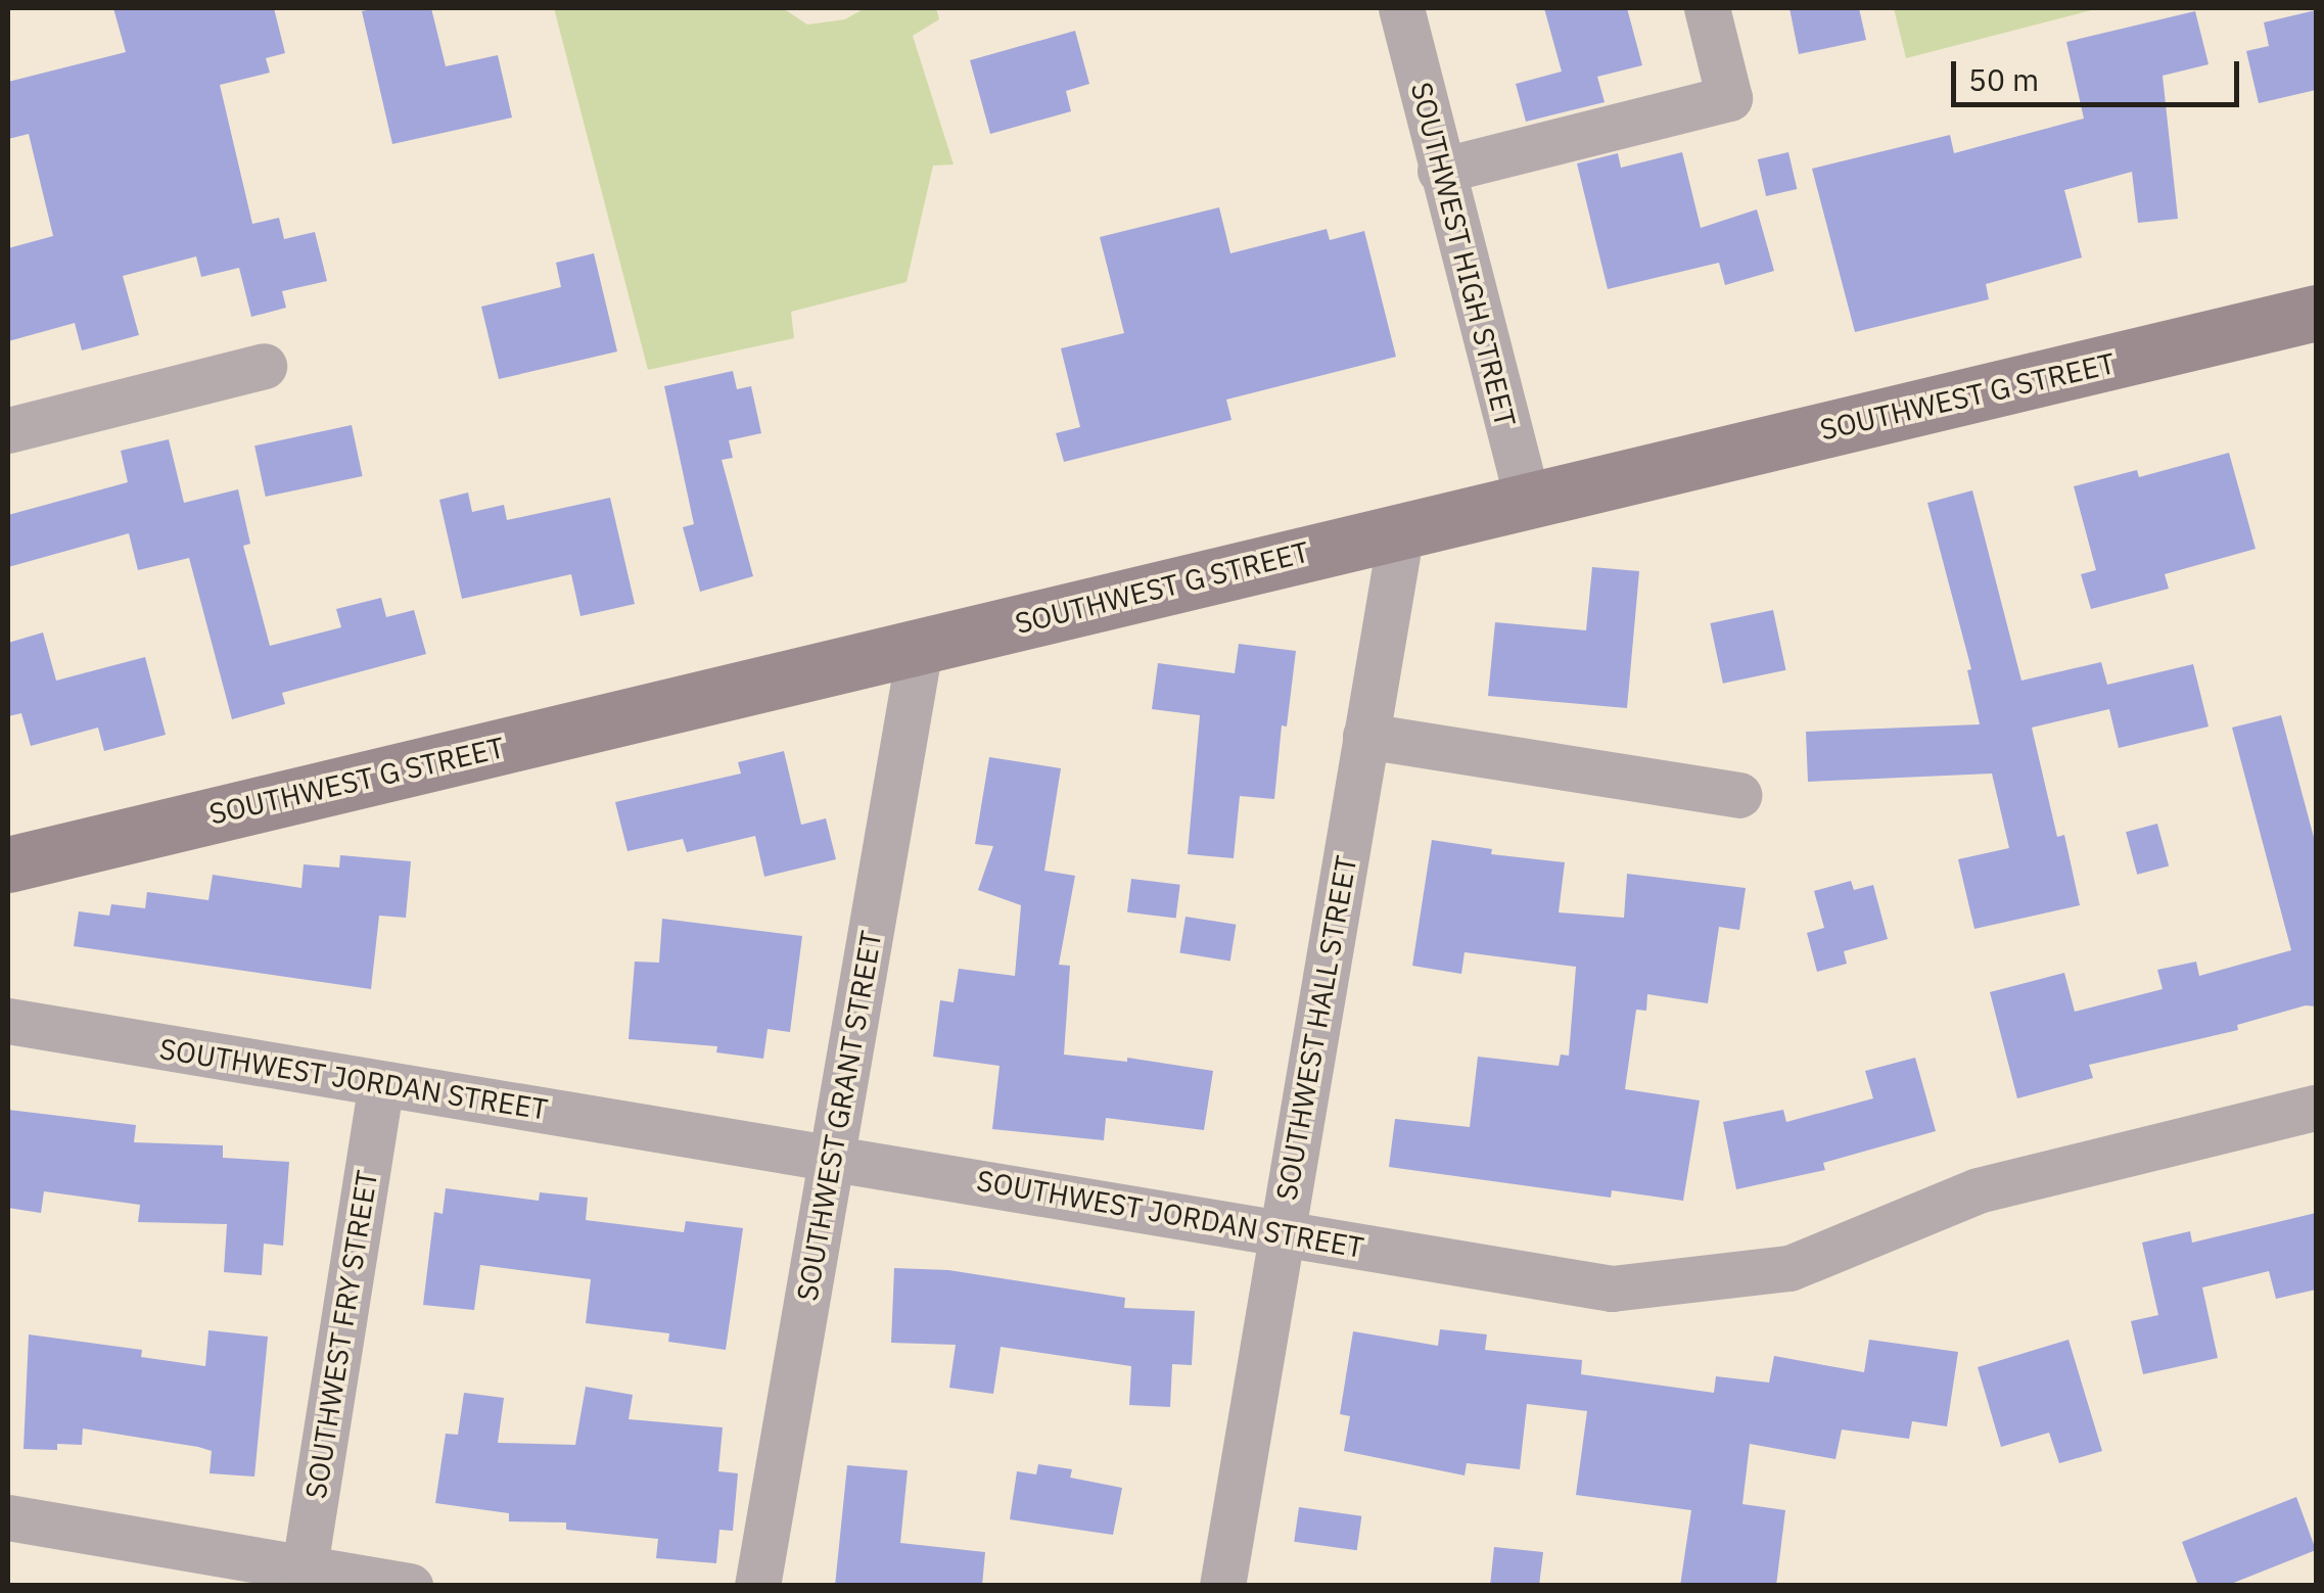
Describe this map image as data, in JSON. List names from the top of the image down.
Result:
{
  "streets": {
    "main road": ["SOUTHWEST G STREET"],
    "street": [
      "SOUTHWEST HIGH STREET",
      "SOUTHWEST HALL STREET",
      "SOUTHWEST JORDAN STREET",
      "SOUTHWEST GRANT STREET",
      "SOUTHWEST FRY STREET"
    ]
  },
  "crossings": [
    ["SOUTHWEST HIGH STREET", "SOUTHWEST G STREET"],
    ["SOUTHWEST G STREET", "SOUTHWEST HALL STREET"],
    ["SOUTHWEST G STREET", "SOUTHWEST GRANT STREET"],
    ["SOUTHWEST HALL STREET", "SOUTHWEST JORDAN STREET"],
    ["SOUTHWEST JORDAN STREET", "SOUTHWEST GRANT STREET"],
    ["SOUTHWEST JORDAN STREET", "SOUTHWEST FRY STREET"]
  ],
  "scale_bar": "50 m"
}
